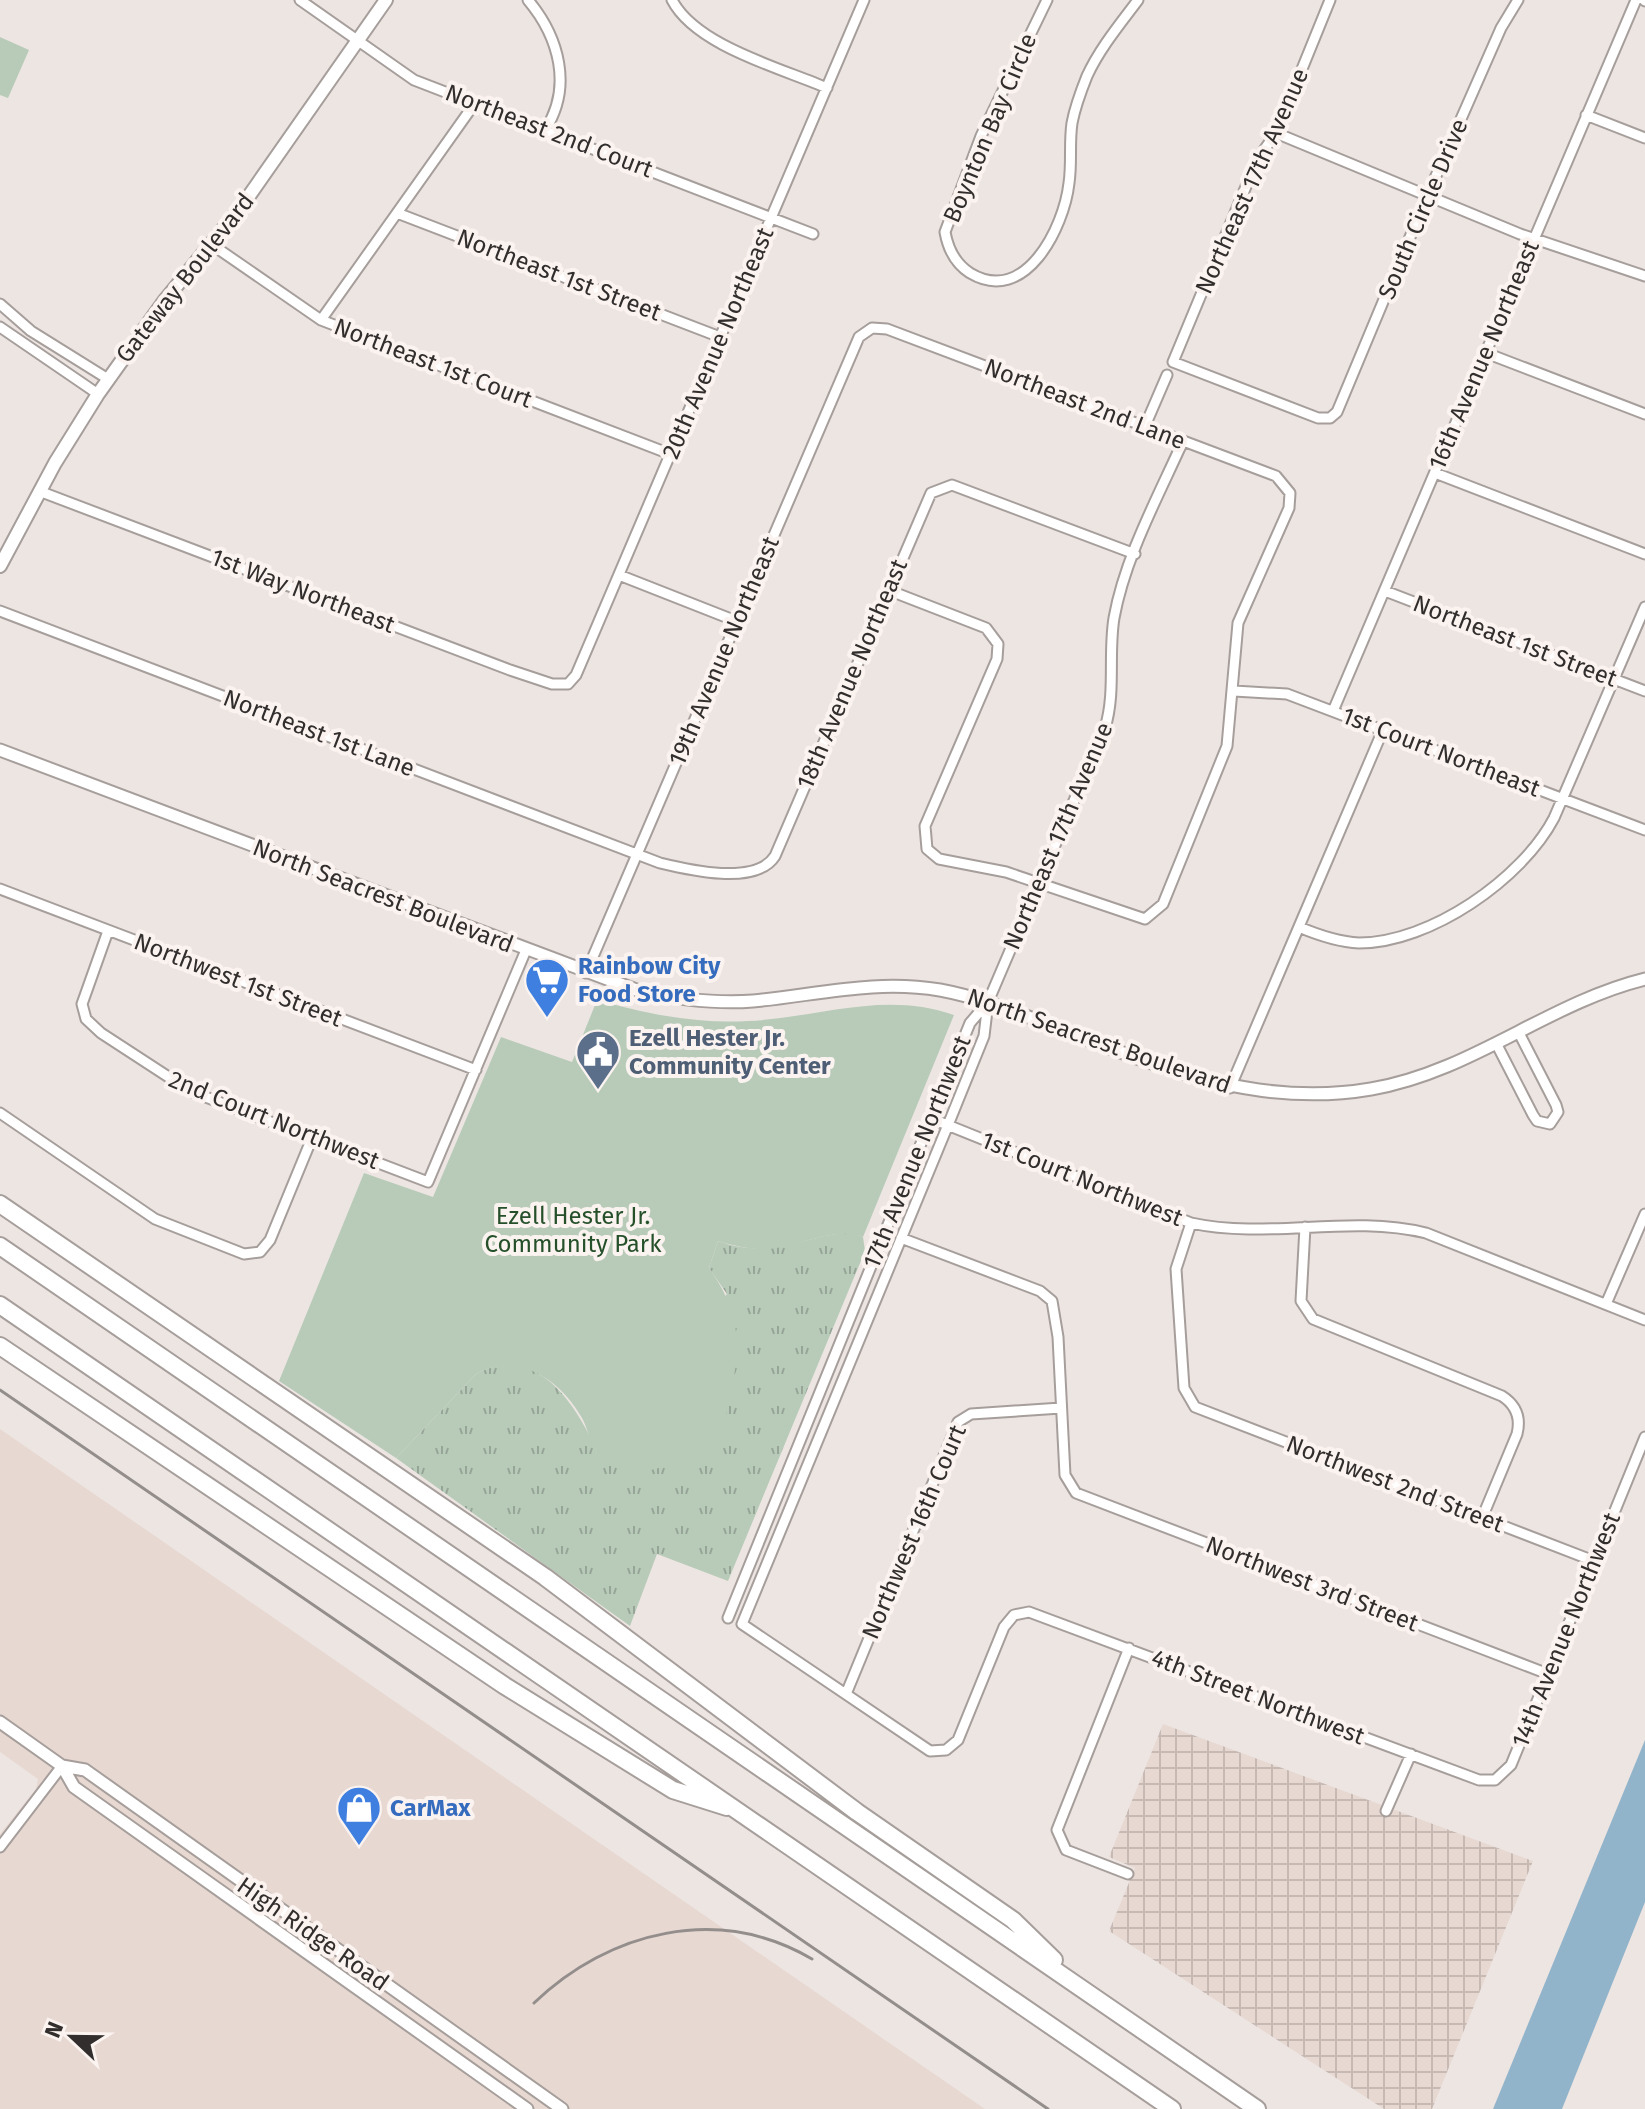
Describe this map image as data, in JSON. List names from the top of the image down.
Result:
{
  "streets": {
    "main road": ["Gateway Boulevard"],
    "street": [
      "Boynton Bay Circle",
      "Northeast 2nd Court",
      "Northeast 17th Avenue",
      "South Circle Drive",
      "Northeast 1st Street",
      "20th Avenue Northeast",
      "16th Avenue Northeast",
      "Northeast 1st Court",
      "Northeast 2nd Lane",
      "1st Way Northeast",
      "19th Avenue Northeast",
      "18th Avenue Northeast",
      "Northeast 1st Lane",
      "1st Court Northeast",
      "North Seacrest Boulevard",
      "Northwest 1st Street",
      "2nd Court Northwest",
      "17th Avenue Northwest",
      "1st Court Northwest",
      "Northwest 2nd Street",
      "Northwest 16th Court",
      "Northwest 3rd Street",
      "14th Avenue Northwest",
      "4th Street Northwest",
      "High Ridge Road"
    ]
  },
  "crossings": [
    ["Northeast 2nd Court", "Gateway Boulevard"],
    ["Northeast 2nd Court", "20th Avenue Northeast"],
    ["Northeast 17th Avenue", "South Circle Drive"],
    ["Northeast 17th Avenue", "Northeast 2nd Lane"],
    ["Northeast 17th Avenue", "18th Avenue Northeast"],
    ["Northeast 17th Avenue", "North Seacrest Boulevard"],
    ["Northeast 17th Avenue", "17th Avenue Northwest"],
    ["Northeast 1st Street", "20th Avenue Northeast"],
    ["Northeast 1st Street", "16th Avenue Northeast"],
    ["Gateway Boulevard", "Northeast 1st Court"],
    ["Gateway Boulevard", "1st Way Northeast"],
    ["20th Avenue Northeast", "Northeast 1st Court"],
    ["20th Avenue Northeast", "1st Way Northeast"],
    ["16th Avenue Northeast", "1st Court Northeast"],
    ["Northeast 2nd Lane", "19th Avenue Northeast"],
    ["Northeast 2nd Lane", "1st Court Northeast"],
    ["19th Avenue Northeast", "18th Avenue Northeast"],
    ["19th Avenue Northeast", "Northeast 1st Lane"],
    ["19th Avenue Northeast", "North Seacrest Boulevard"],
    ["18th Avenue Northeast", "Northeast 1st Lane"],
    ["North Seacrest Boulevard", "17th Avenue Northwest"],
    ["Northwest 1st Street", "2nd Court Northwest"],
    ["17th Avenue Northwest", "1st Court Northwest"],
    ["17th Avenue Northwest", "Northwest 16th Court"],
    ["17th Avenue Northwest", "4th Street Northwest"],
    ["1st Court Northwest", "Northwest 2nd Street"],
    ["Northwest 2nd Street", "14th Avenue Northwest"],
    ["Northwest 16th Court", "Northwest 3rd Street"],
    ["Northwest 16th Court", "4th Street Northwest"],
    ["Northwest 3rd Street", "14th Avenue Northwest"],
    ["14th Avenue Northwest", "4th Street Northwest"]
  ],
  "parks": ["Ezell Hester Jr. Community Park"],
  "places": {
    "supermarket": ["Rainbow City Food Store"],
    "public building": ["Ezell Hester Jr. Community Center"],
    "shop": ["CarMax"]
  },
  "north": "left"
}
